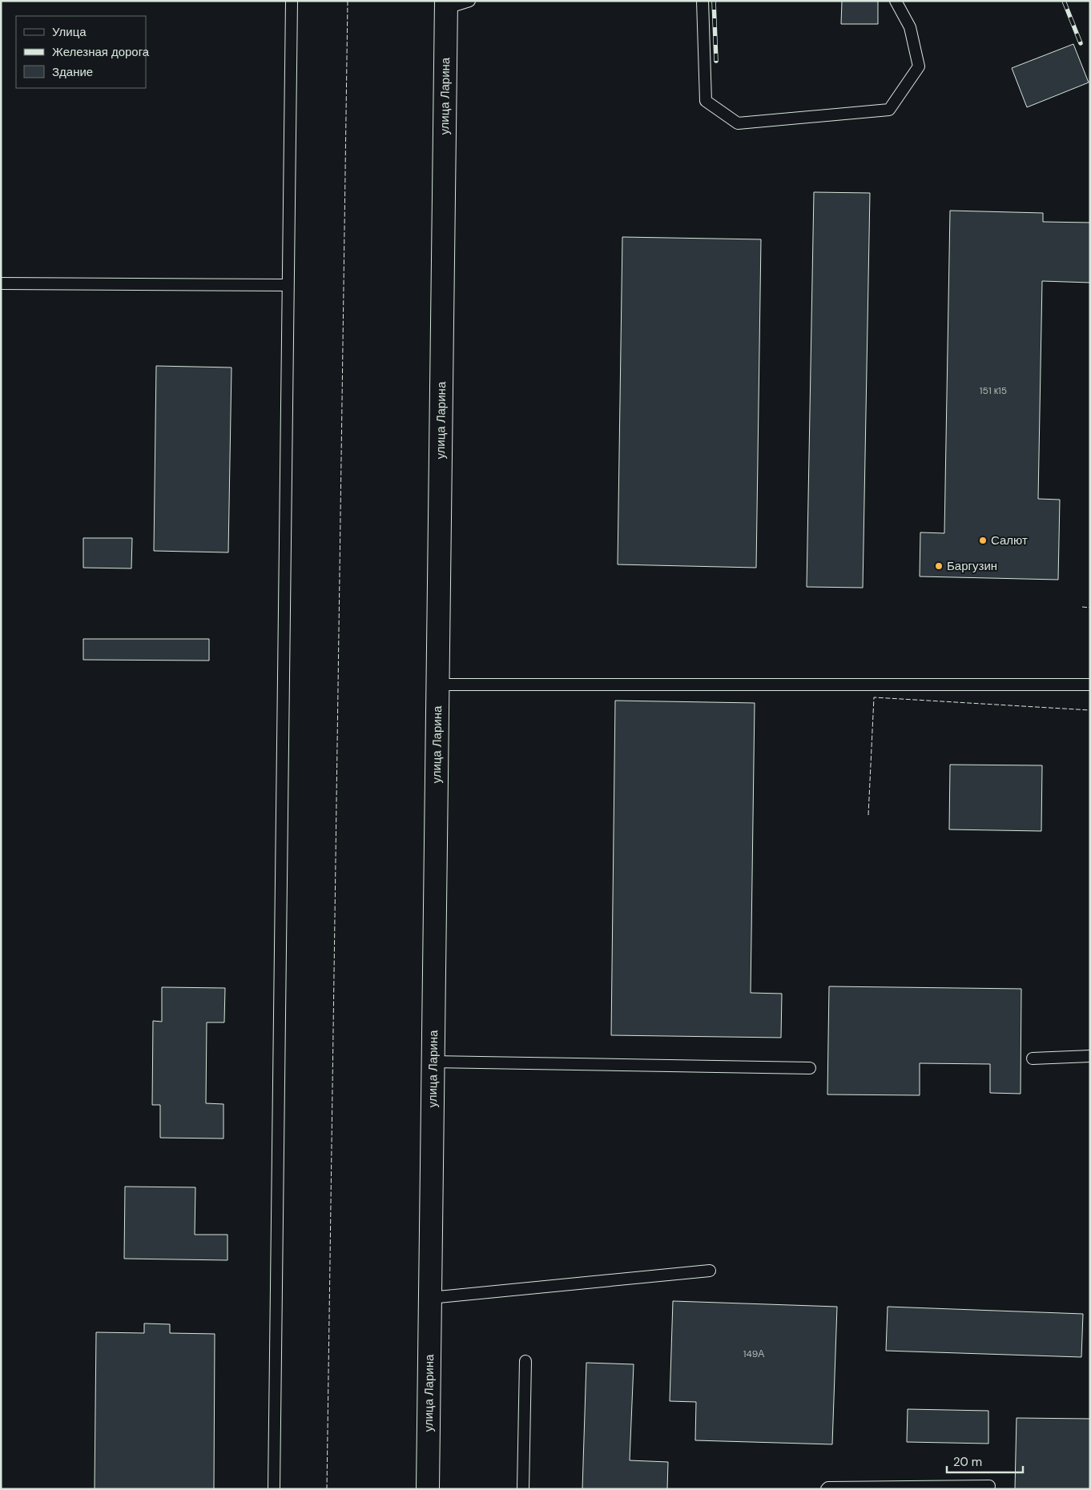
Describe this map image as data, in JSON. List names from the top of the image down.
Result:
{
  "streets": {
    "street": ["улица Ларина"]
  },
  "places": ["Салют", "Баргузин"],
  "house_numbers": ["151 к15", "149А"],
  "legend": ["Улица", "Железная дорога", "Здание"],
  "scale_bar": "20 m"
}
